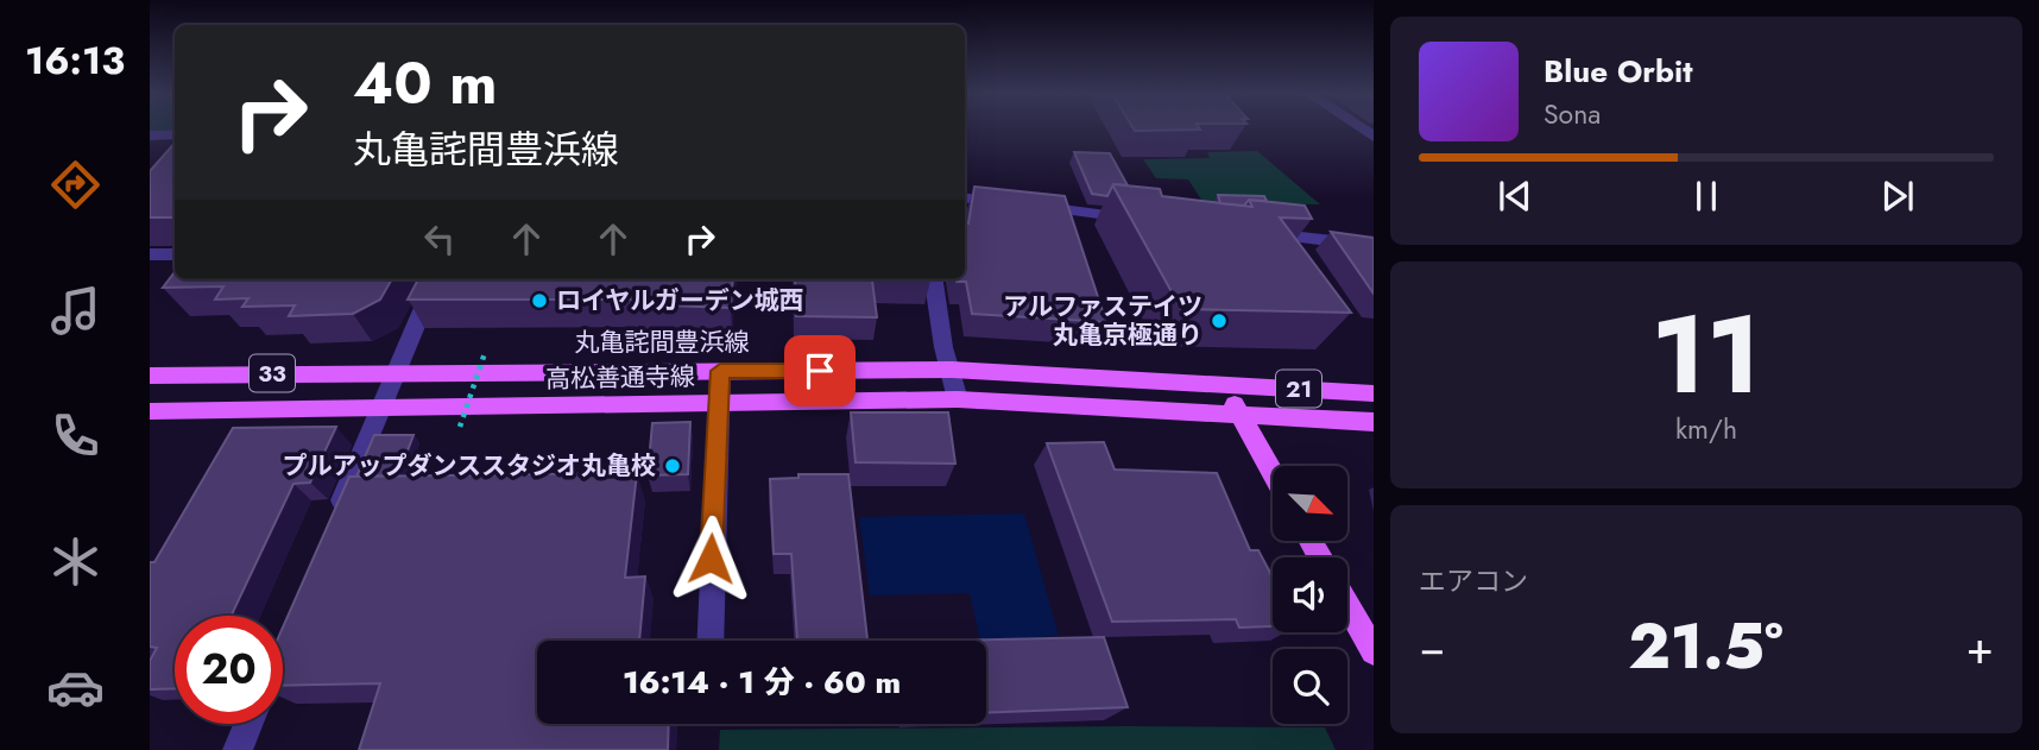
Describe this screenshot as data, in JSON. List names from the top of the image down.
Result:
{
  "streets": {
    "main road": [
      "丸亀詫間豊浜線",
      "33",
      "高松善通寺線",
      "21"
    ]
  },
  "crossings": [
    ["丸亀詫間豊浜線", "21"],
    ["高松善通寺線", "21"]
  ],
  "places": ["ロイヤルガーデン城西", "アルファステイツ 丸亀京極通り", "プルアップダンススタジオ丸亀校"],
  "north": "bottom right",
  "page": {
    "tabs": "16:13",
    "turn": ["40 m", "丸亀詫間豊浜線"],
    "song": ["Blue Orbit", "Sona"],
    "tile": [
      ["11", "km/h"],
      "エアコン"
    ],
    "heat": ["−", "21.5°", "+"],
    "limit": "20",
    "trip": "16:14 · 1 分 · 60 m"
  }
}
